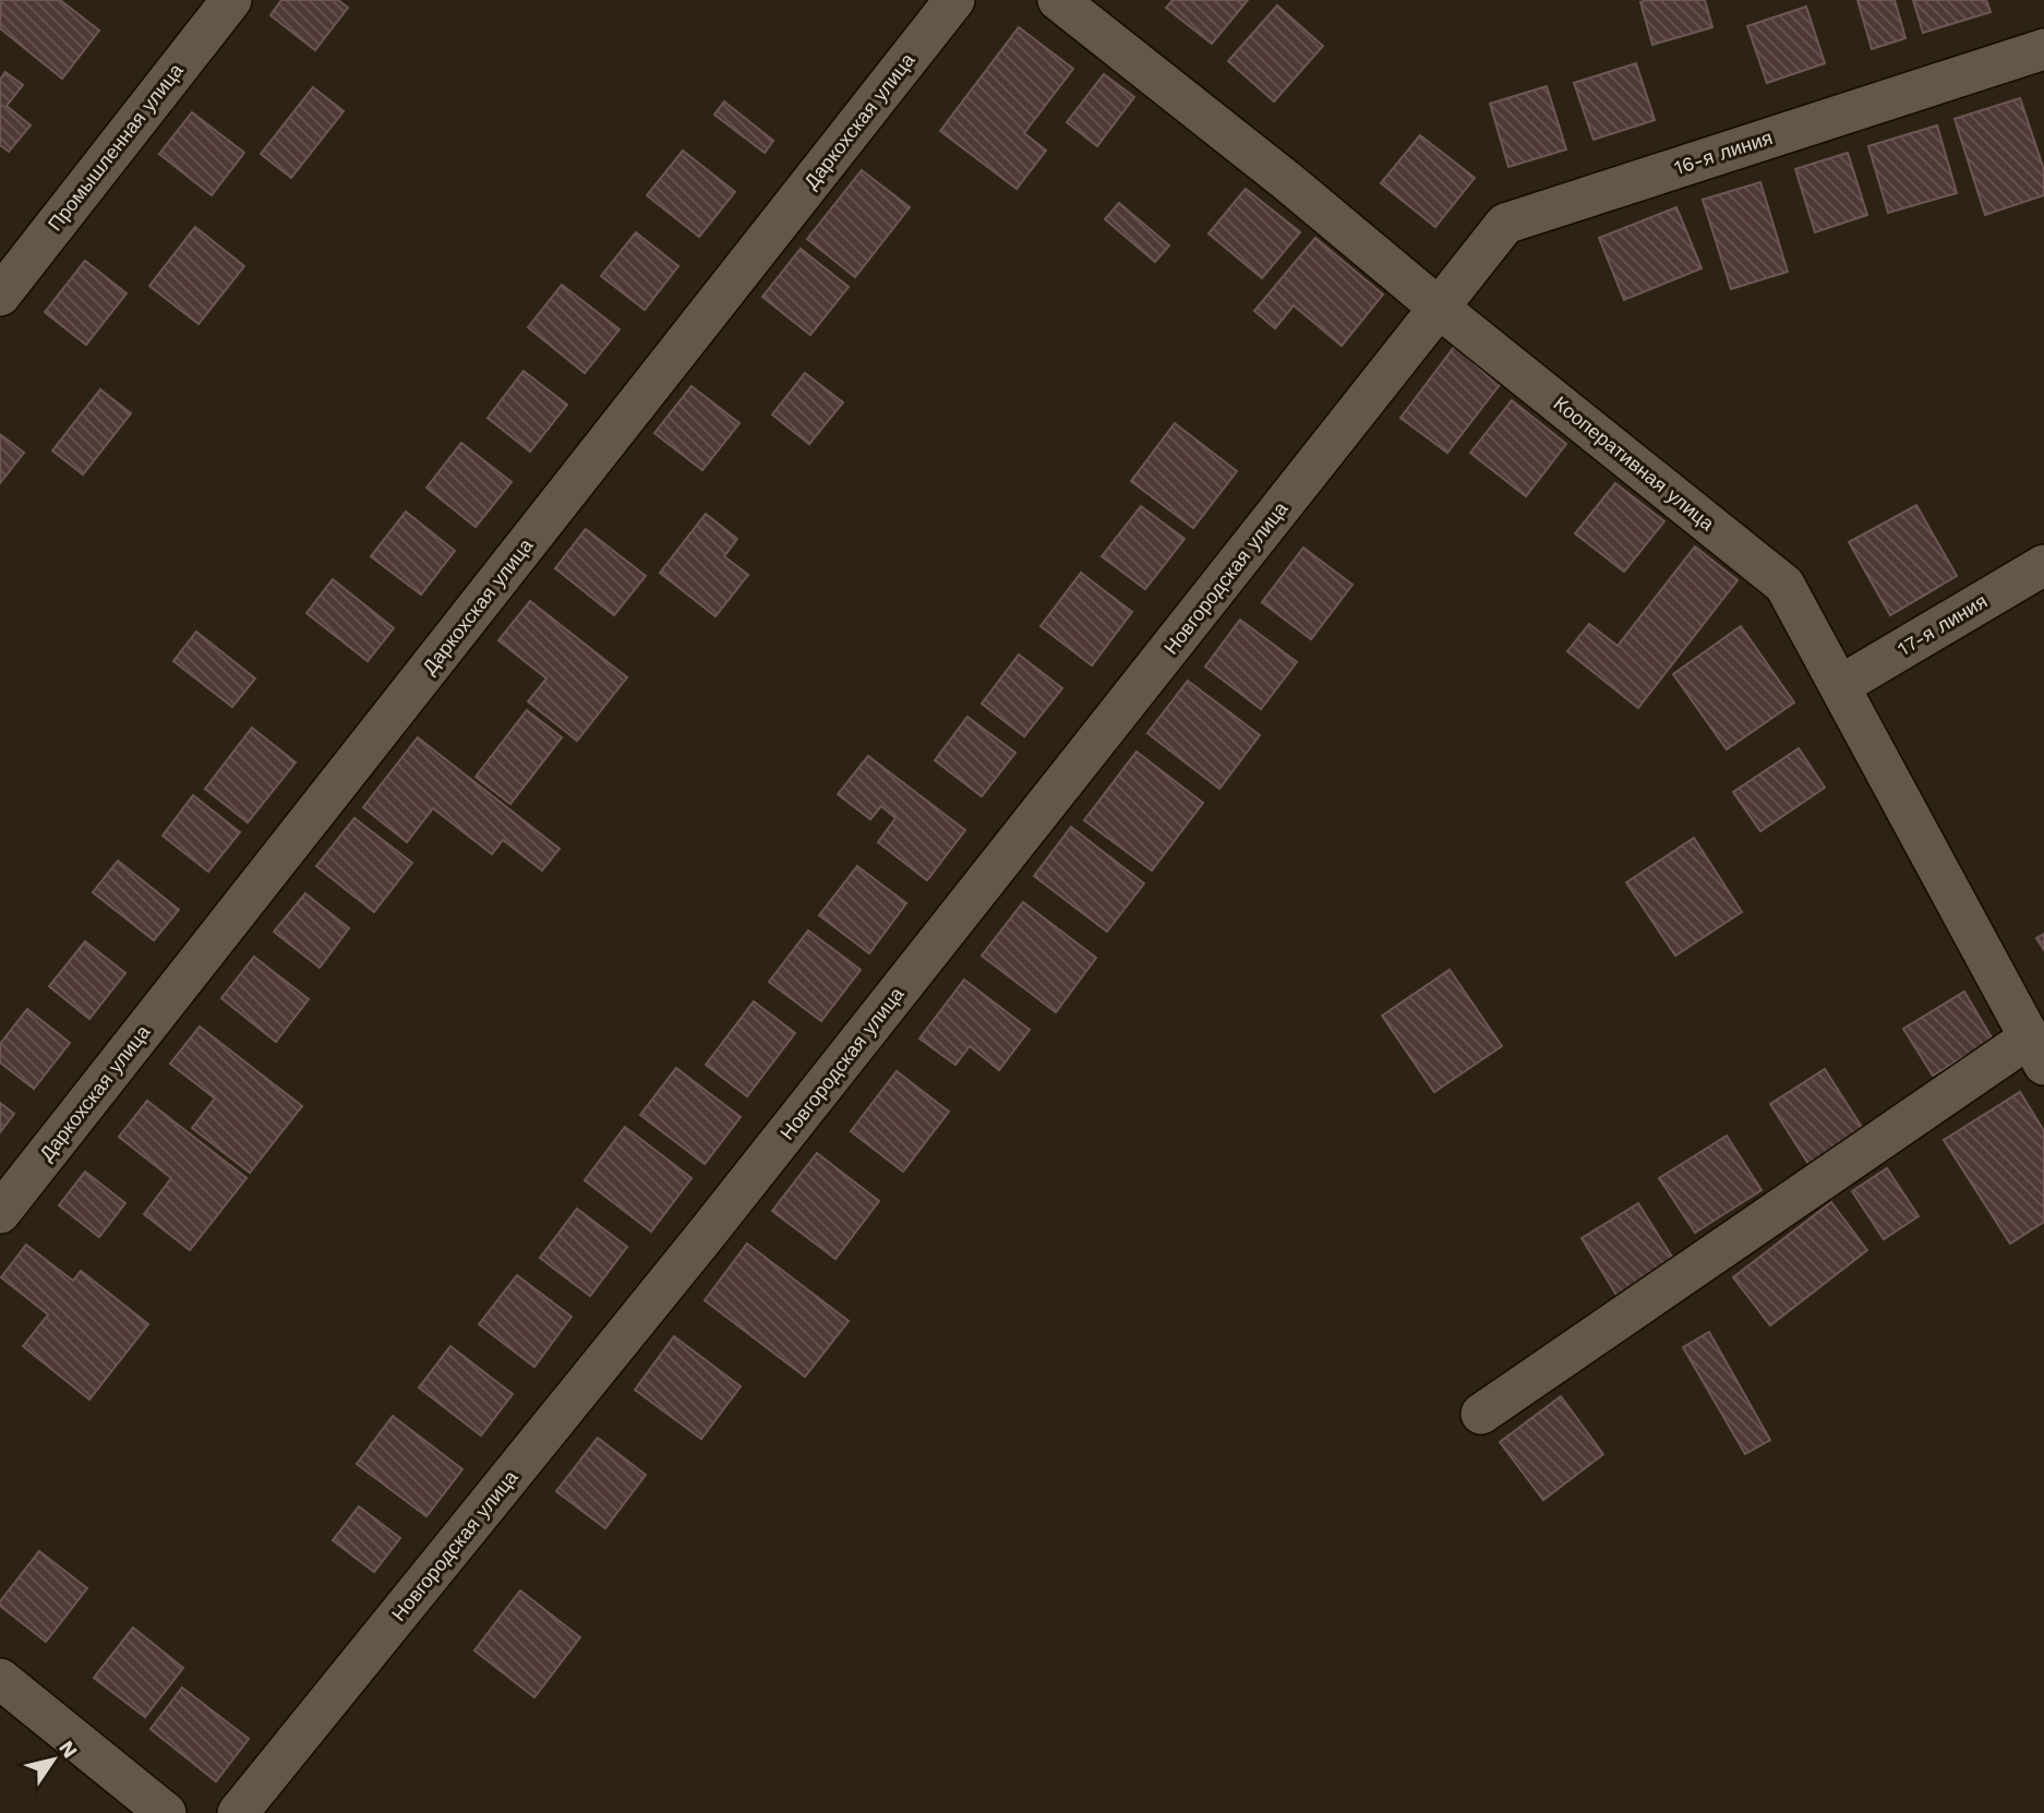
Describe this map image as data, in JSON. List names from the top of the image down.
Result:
{
  "streets": {
    "street": [
      "Даркохская улица",
      "Промышленная улица",
      "16-я линия",
      "Кооперативная улица",
      "Новгородская улица",
      "17-я линия"
    ]
  },
  "crossings": [
    ["16-я линия", "Кооперативная улица"],
    ["16-я линия", "Новгородская улица"],
    ["Кооперативная улица", "Новгородская улица"],
    ["Кооперативная улица", "17-я линия"]
  ],
  "north": "top right"
}
